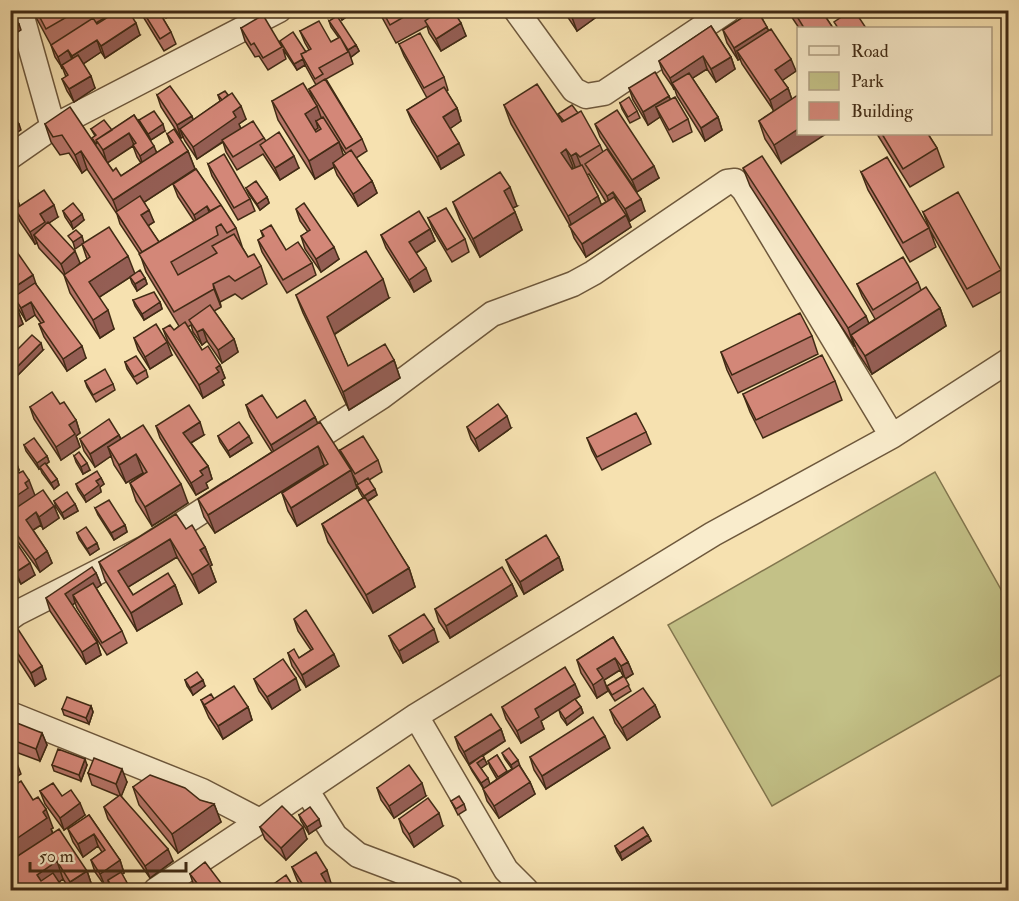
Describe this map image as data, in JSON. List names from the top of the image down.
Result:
{
  "legend": ["Road", "Park", "Building"],
  "scale_bar": "50 m"
}
